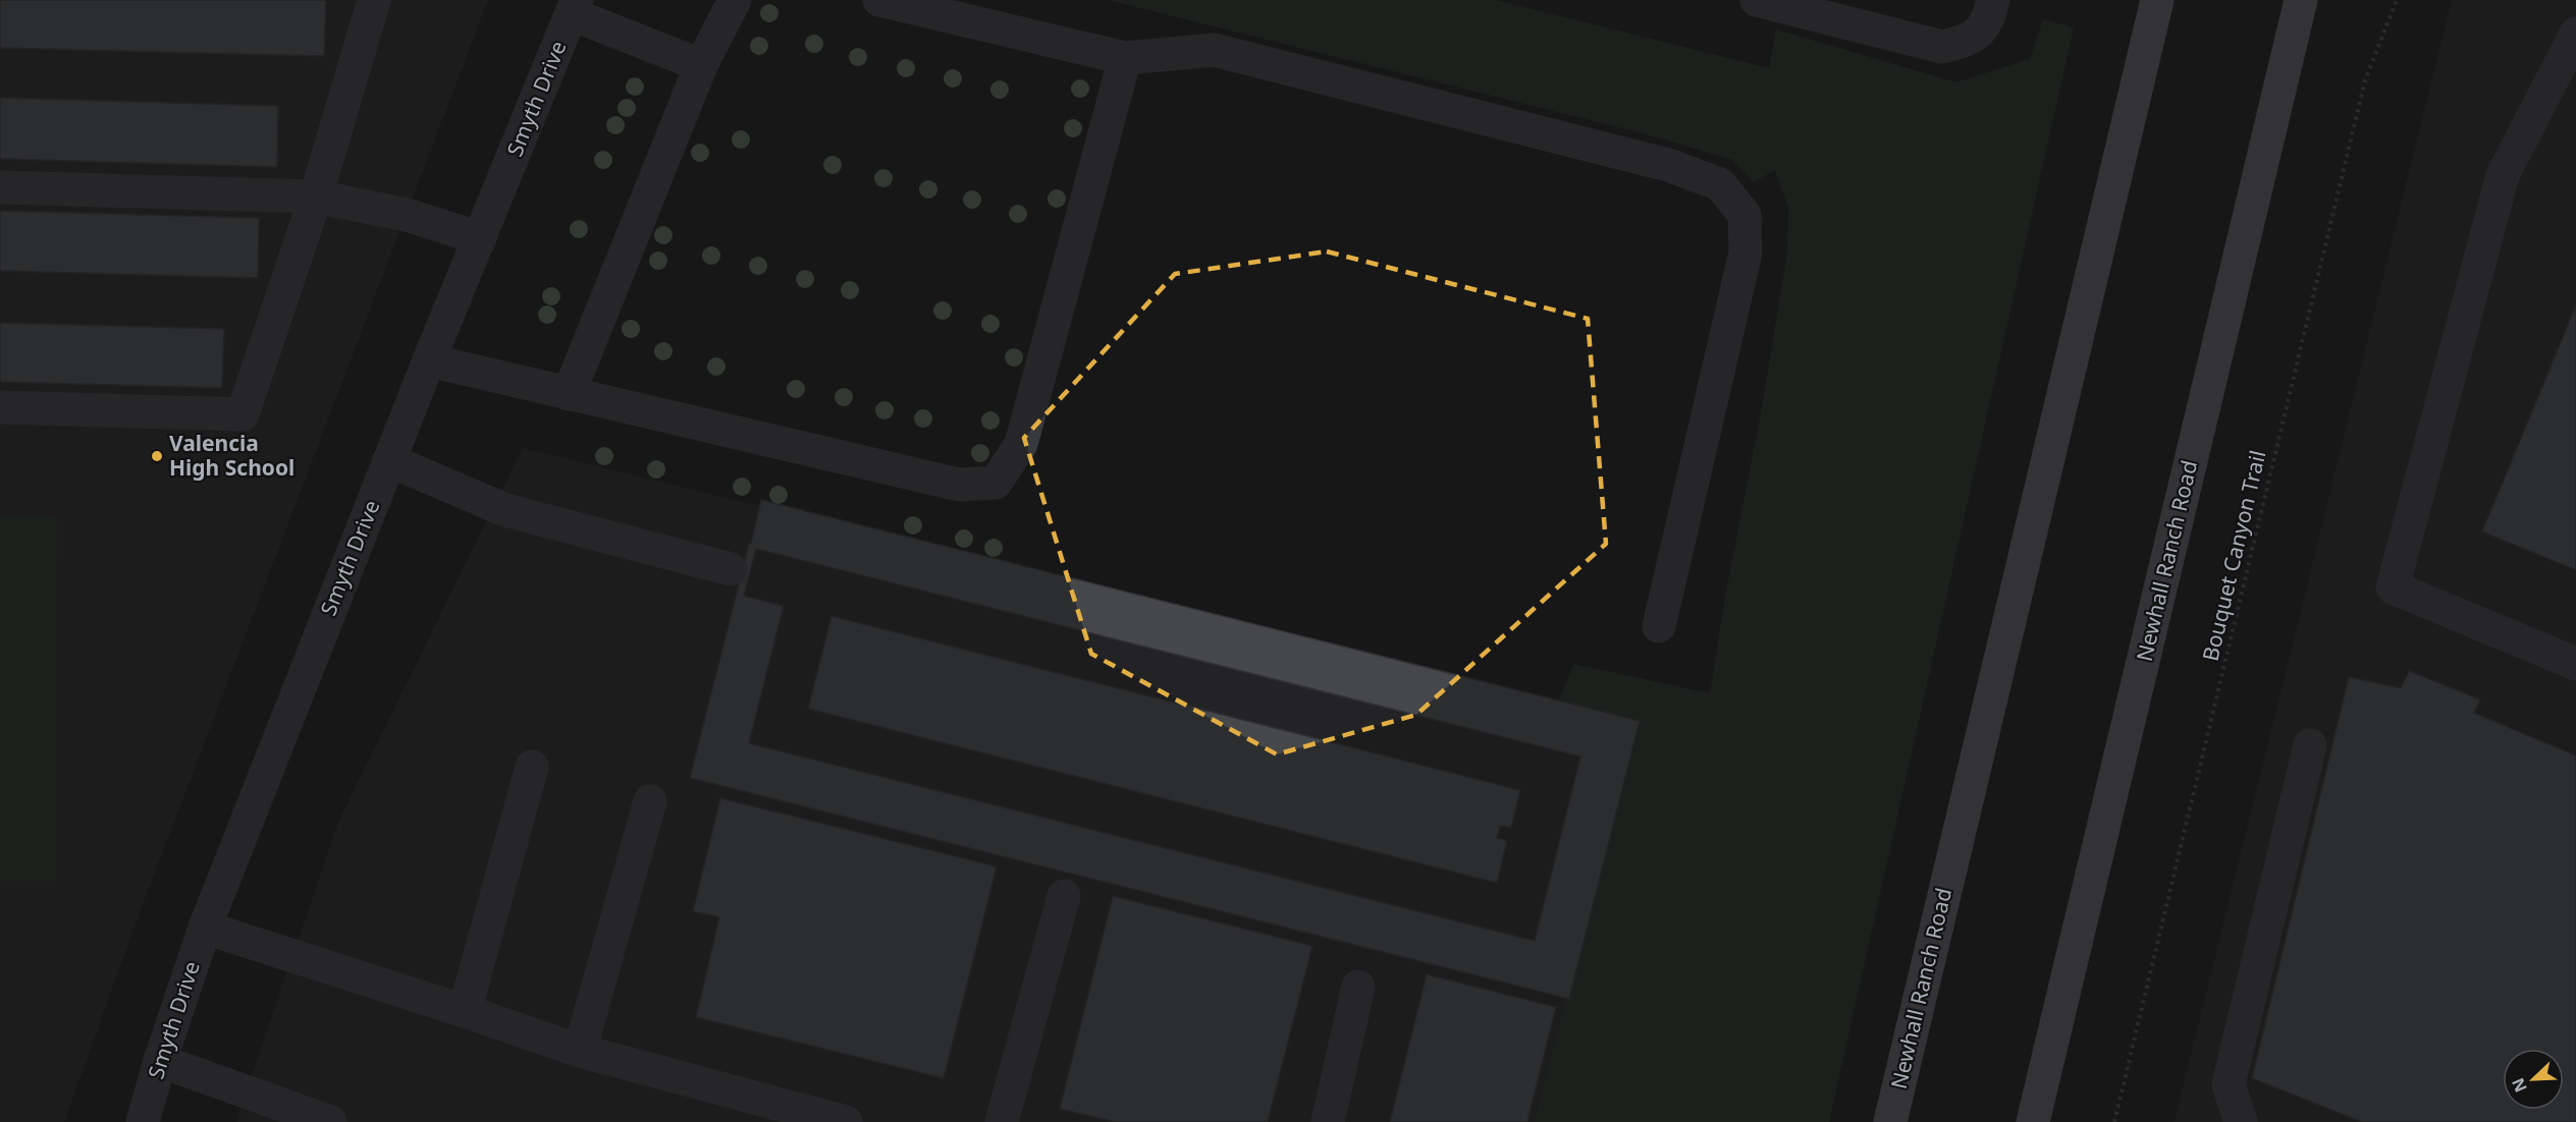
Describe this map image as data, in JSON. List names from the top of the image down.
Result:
{
  "streets": {
    "main road": ["Newhall Ranch Road"],
    "street": ["Smyth Drive"],
    "path": ["Bouquet Canyon Trail"]
  },
  "places": ["Valencia High School"],
  "north": "bottom left"
}
